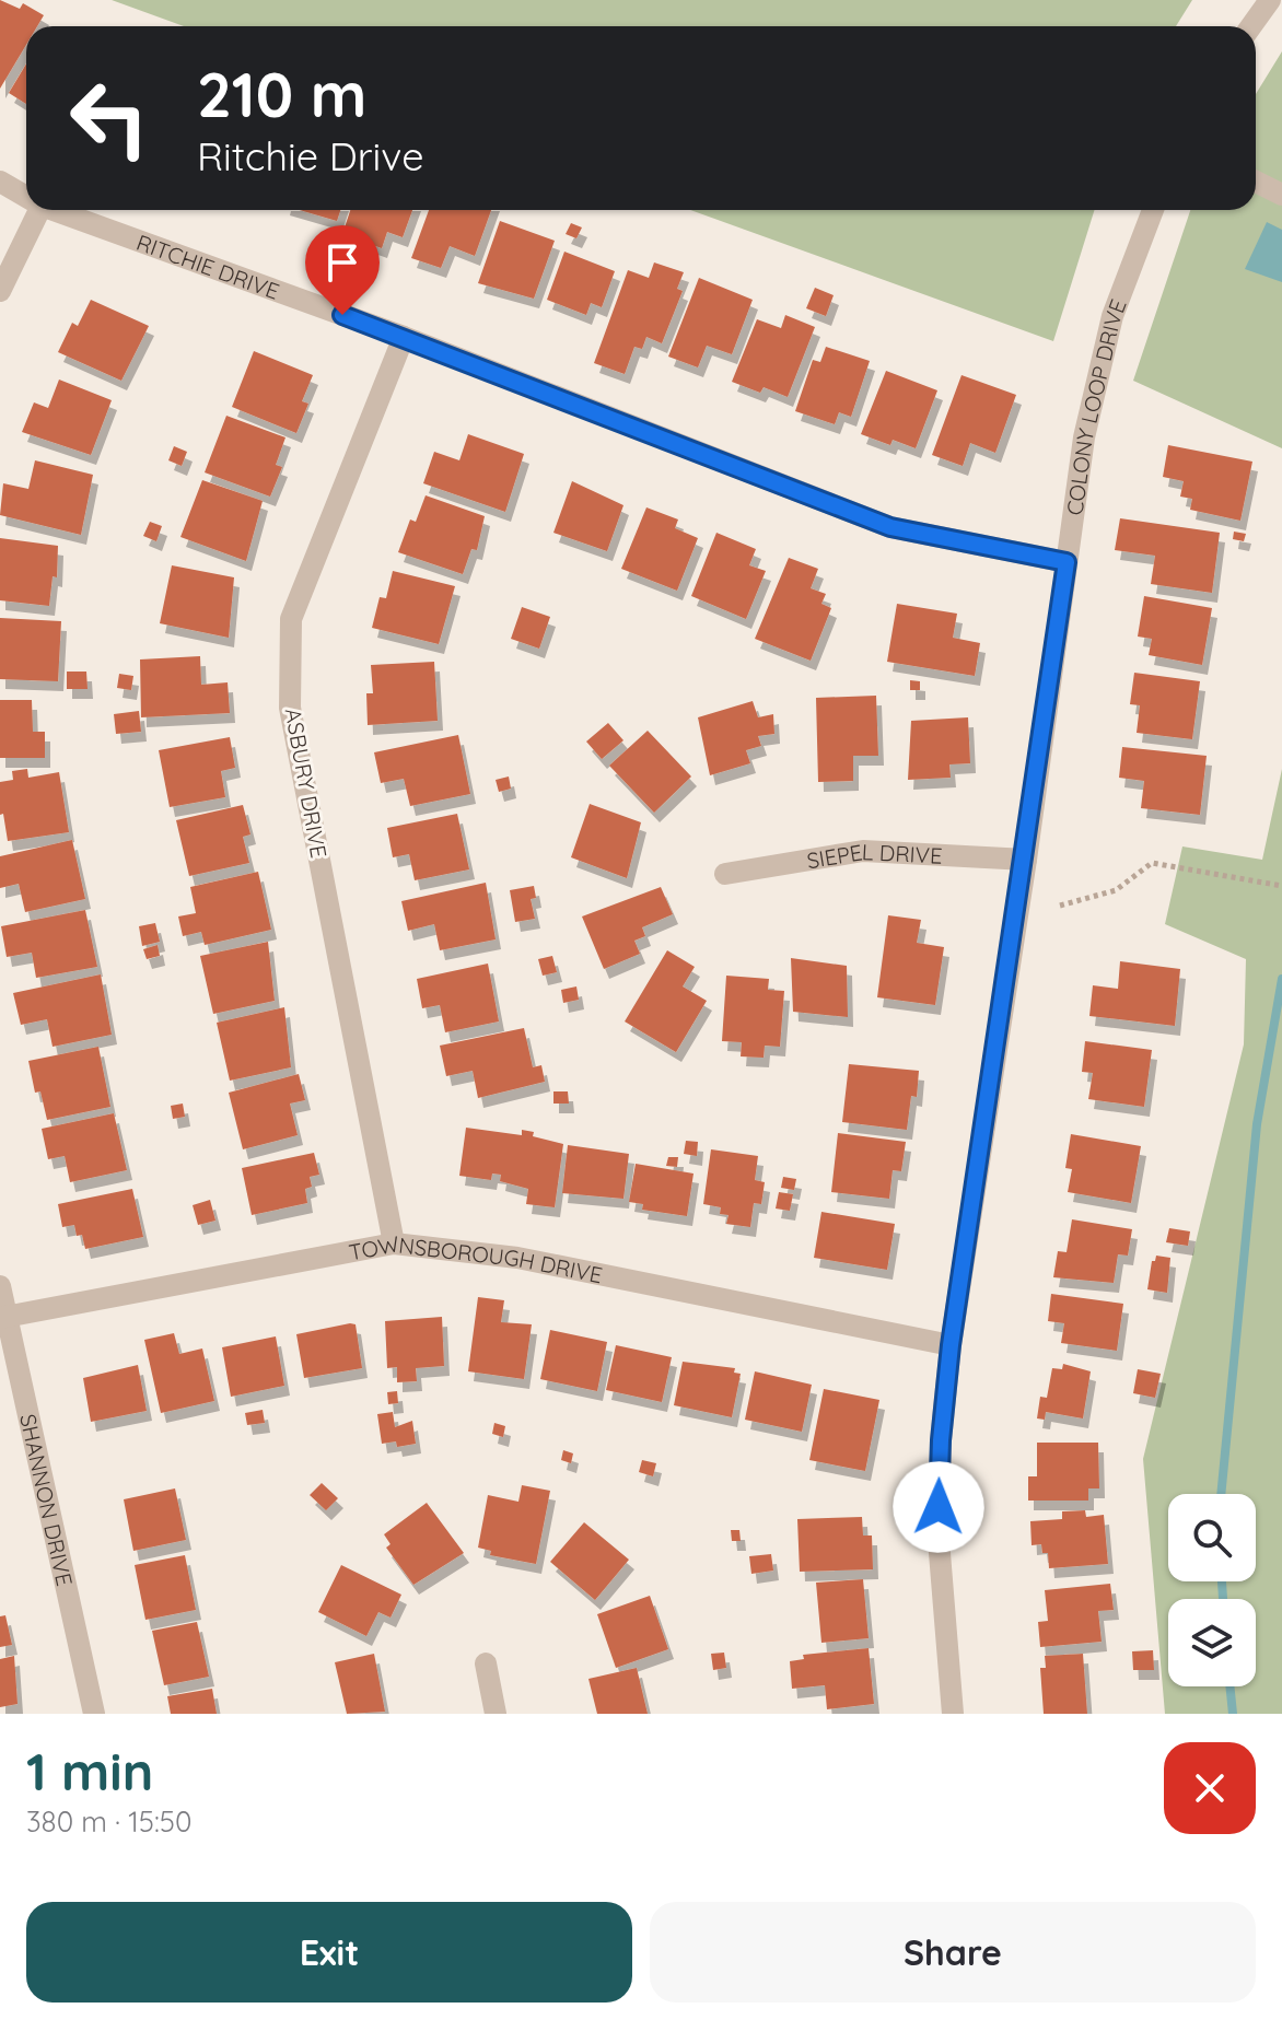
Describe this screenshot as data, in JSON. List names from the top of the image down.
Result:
{
  "streets": {
    "street": [
      "RITCHIE DRIVE",
      "COLONY LOOP DRIVE",
      "ASBURY DRIVE",
      "SIEPEL DRIVE",
      "TOWNSBOROUGH DRIVE",
      "SHANNON DRIVE"
    ]
  },
  "crossings": [
    ["RITCHIE DRIVE", "COLONY LOOP DRIVE"],
    ["RITCHIE DRIVE", "ASBURY DRIVE"],
    ["COLONY LOOP DRIVE", "SIEPEL DRIVE"],
    ["COLONY LOOP DRIVE", "TOWNSBOROUGH DRIVE"],
    ["ASBURY DRIVE", "TOWNSBOROUGH DRIVE"],
    ["TOWNSBOROUGH DRIVE", "SHANNON DRIVE"]
  ],
  "page": {
    "turn": ["210 m", "Ritchie Drive"],
    "heading": ["1 min", "380 m · 15:50"],
    "buttons": ["Exit", "Share"]
  }
}
